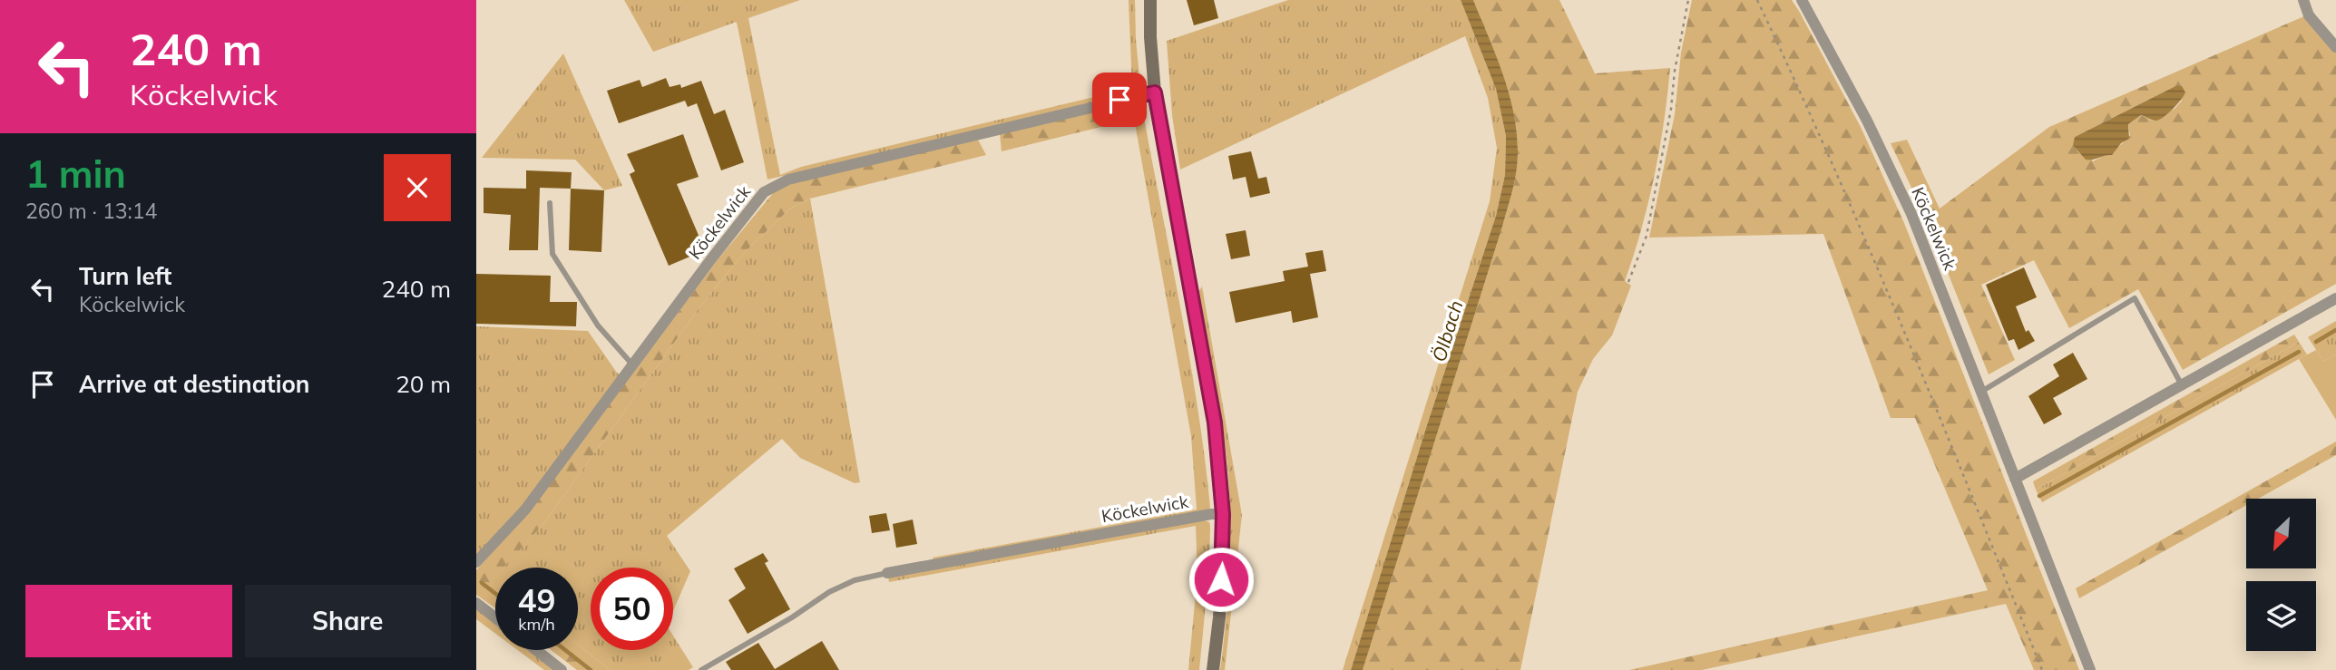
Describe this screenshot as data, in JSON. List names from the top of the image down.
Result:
{
  "streets": {
    "street": ["Köckelwick"]
  },
  "water": ["Ölbach"],
  "north": "bottom left",
  "page": {
    "turn": ["240 m", "Köckelwick"],
    "heading": ["1 min", "260 m · 13:14"],
    "list": [
      {
        "name": "Turn left",
        "note": "Köckelwick",
        "value": "240 m"
      },
      {
        "name": "Arrive at destination",
        "value": "20 m"
      }
    ],
    "speed": "49 km/h",
    "limit": "50",
    "buttons": ["Exit", "Share"]
  }
}
